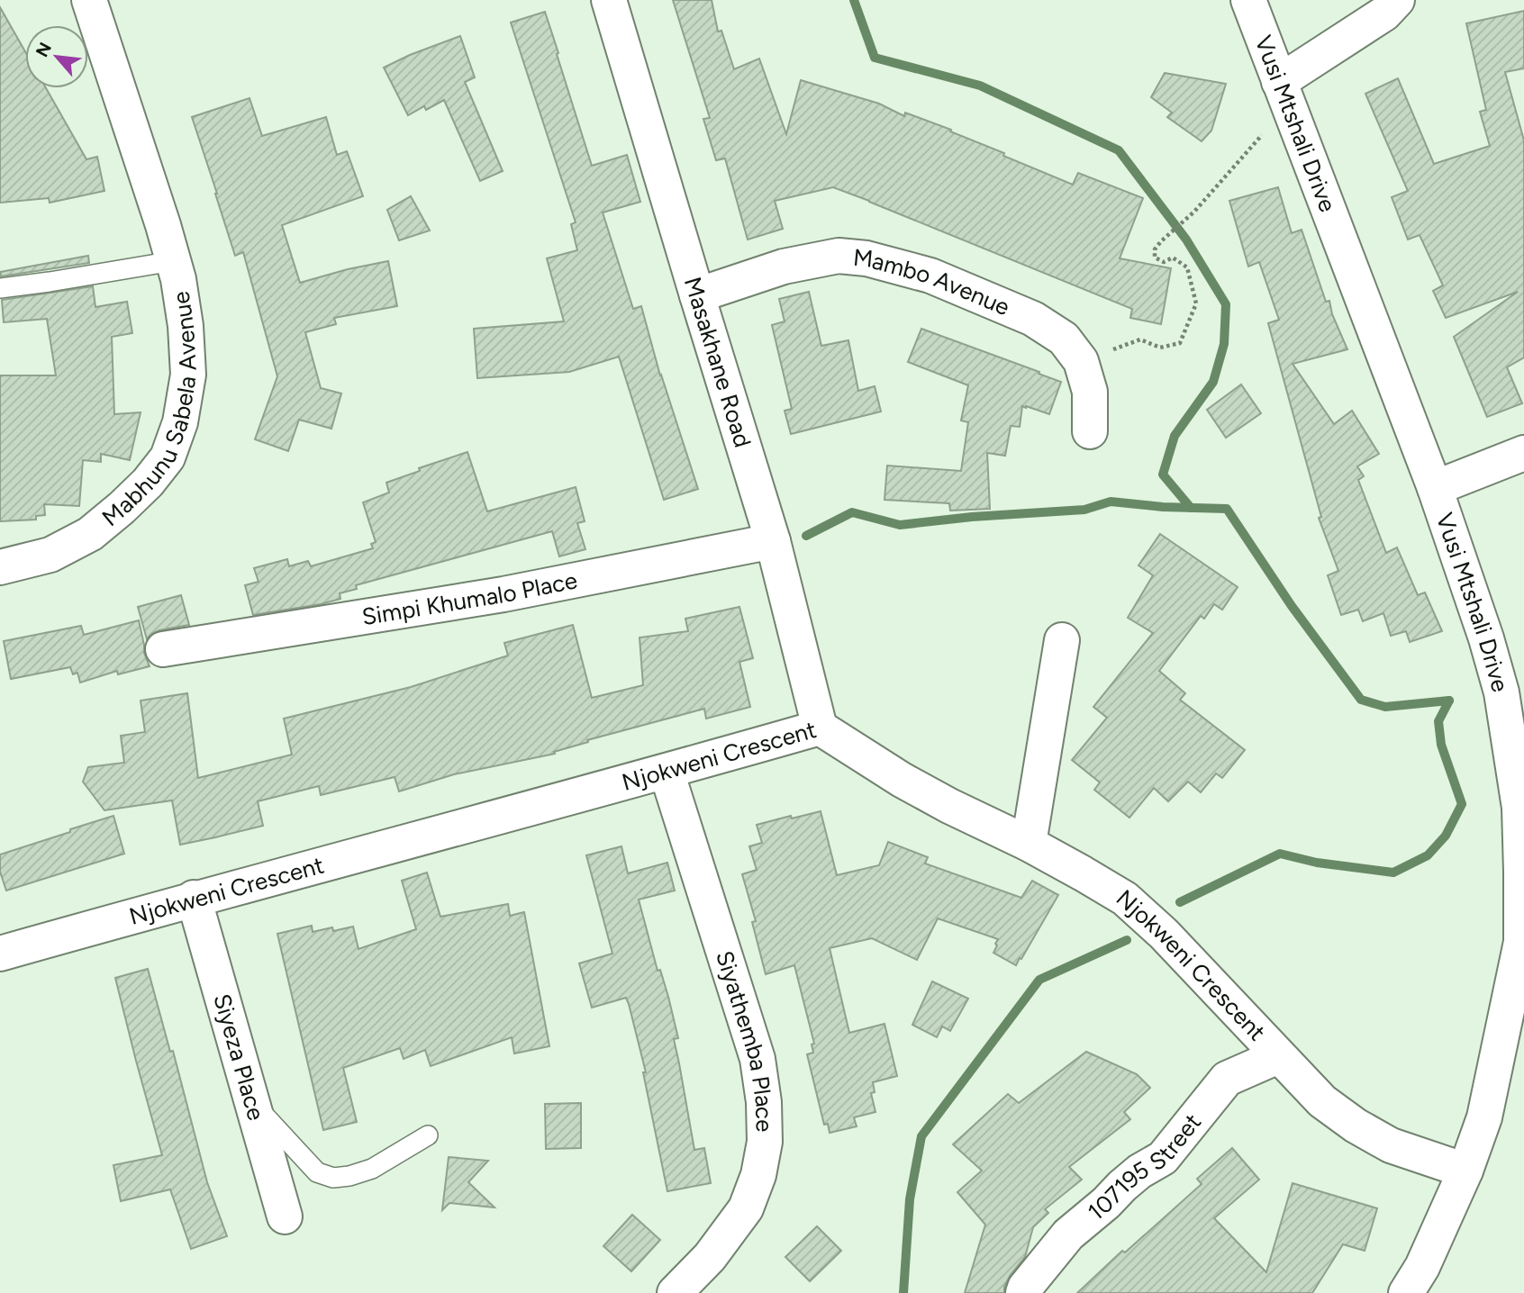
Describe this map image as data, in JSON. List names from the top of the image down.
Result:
{
  "streets": {
    "street": [
      "Vusi Mtshali Drive",
      "Mambo Avenue",
      "Masakhane Road",
      "Mabhunu Sabela Avenue",
      "Simpi Khumalo Place",
      "Njokweni Crescent",
      "Siyathemba Place",
      "Siyeza Place",
      "107195 Street"
    ]
  },
  "crossings": [
    ["Vusi Mtshali Drive", "Njokweni Crescent"],
    ["Mambo Avenue", "Masakhane Road"],
    ["Masakhane Road", "Simpi Khumalo Place"],
    ["Masakhane Road", "Njokweni Crescent"],
    ["Njokweni Crescent", "Siyathemba Place"],
    ["Njokweni Crescent", "Siyeza Place"],
    ["Njokweni Crescent", "107195 Street"]
  ],
  "north": "top left"
}
